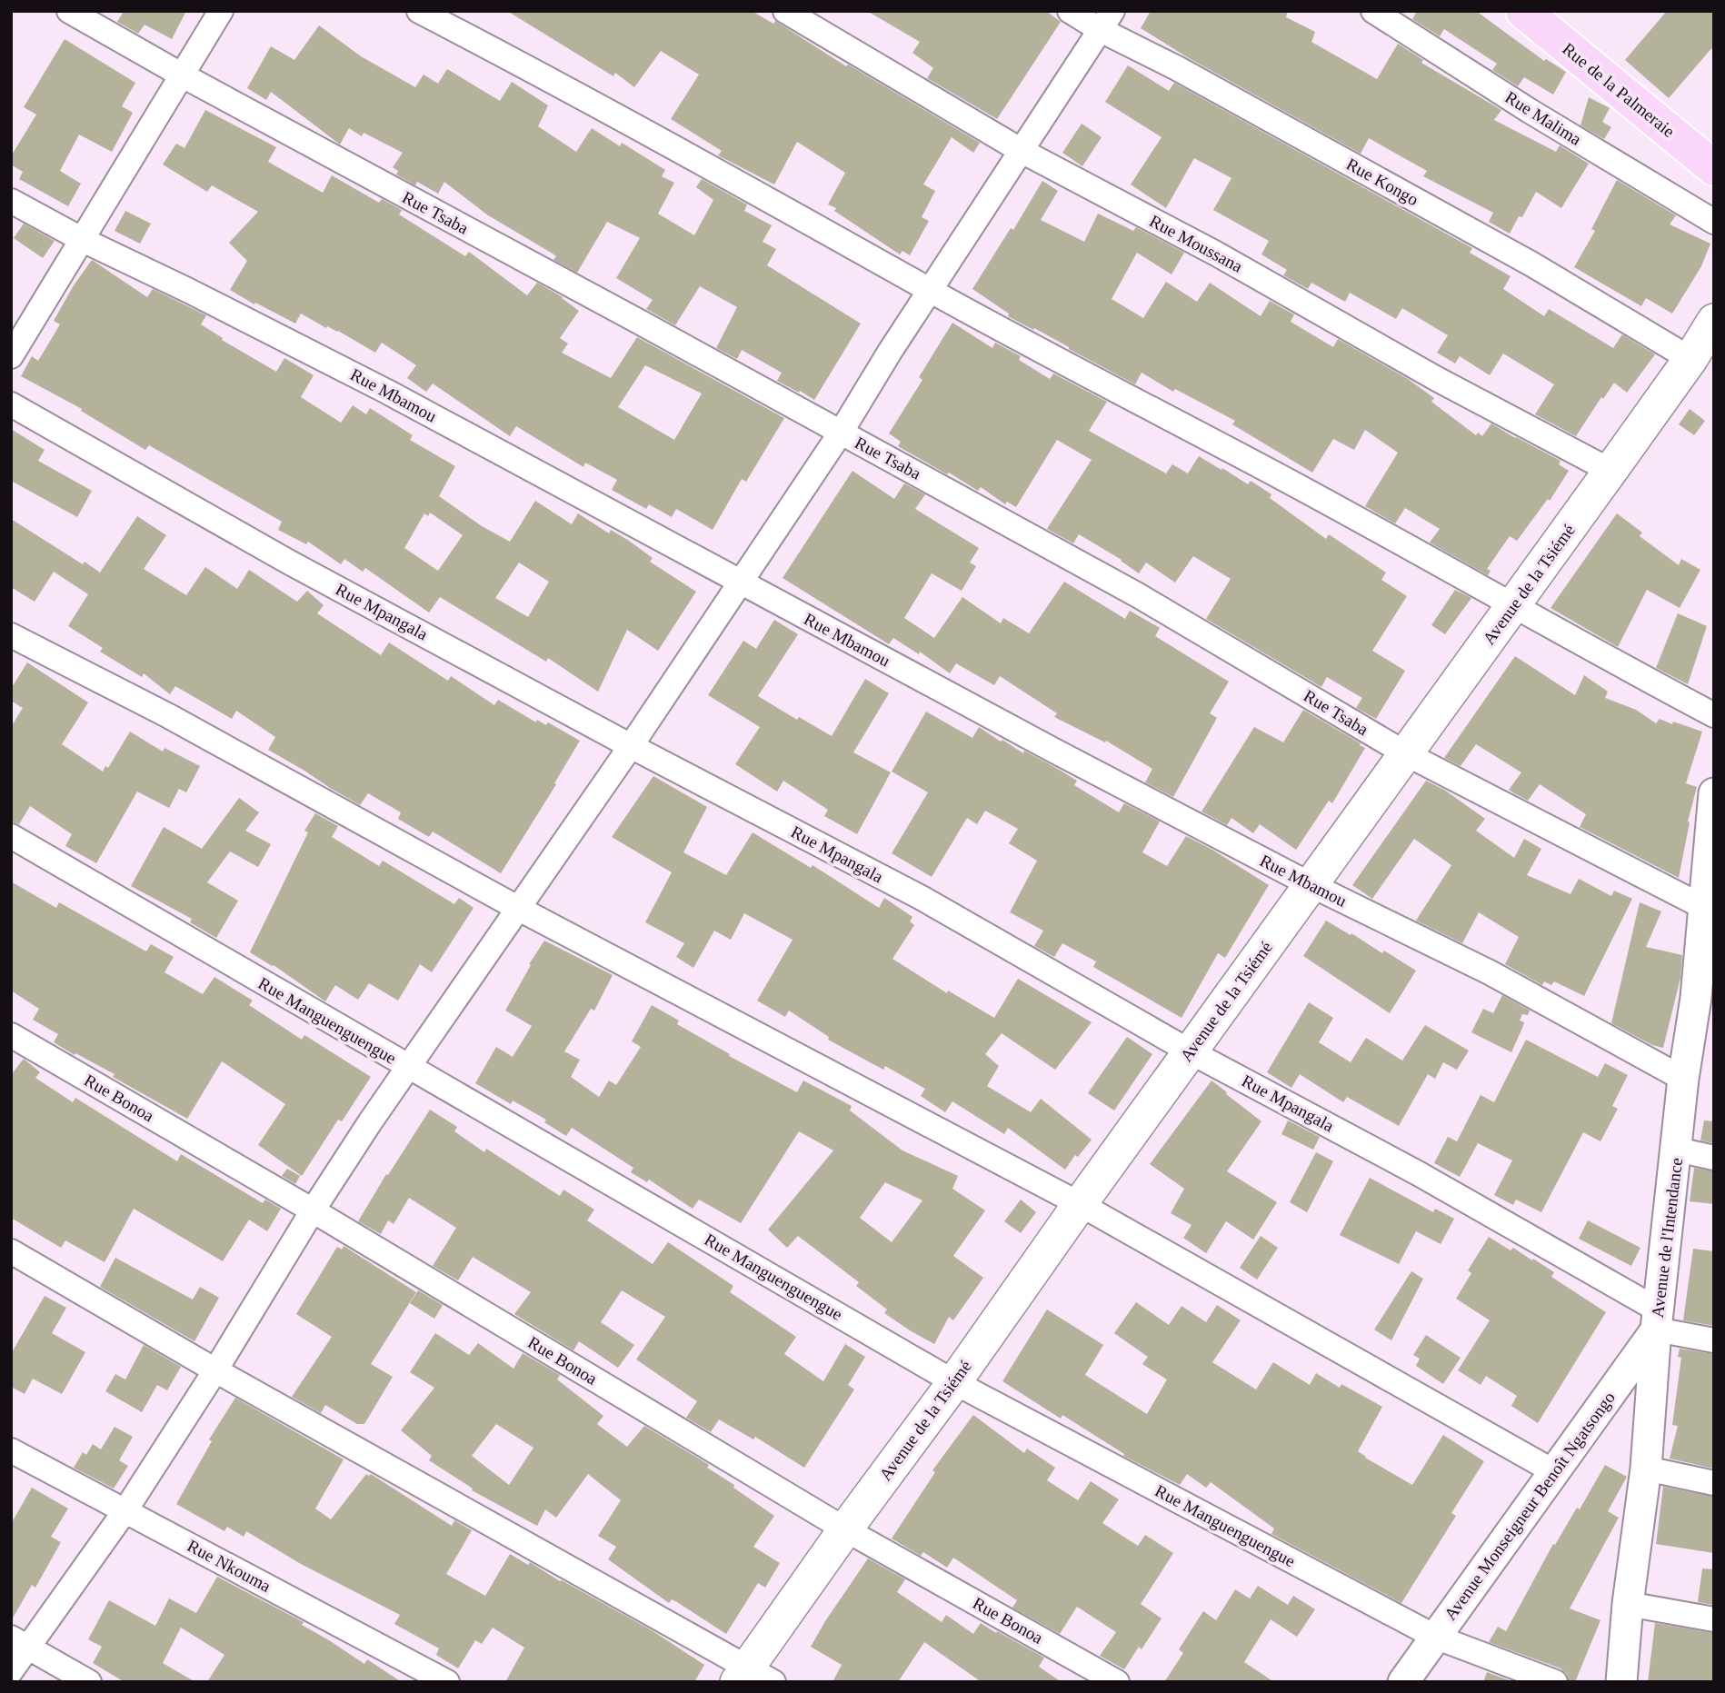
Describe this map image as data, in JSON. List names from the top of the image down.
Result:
{
  "streets": {
    "main road": ["Rue de la Palmeraie", "Avenue de la Tsiémé"],
    "street": [
      "Rue Malima",
      "Rue Kongo",
      "Rue Tsaba",
      "Rue Moussana",
      "Rue Mbamou",
      "Rue Mpangala",
      "Rue Manguenguengue",
      "Rue Bonoa",
      "Avenue de l'Intendance",
      "Avenue Monseigneur Benoît Ngatsongo",
      "Rue Nkouma"
    ]
  },
  "crossings": [
    ["Rue Kongo", "Avenue de la Tsiémé"],
    ["Rue Tsaba", "Avenue de la Tsiémé"],
    ["Rue Tsaba", "Avenue de l'Intendance"],
    ["Rue Moussana", "Avenue de la Tsiémé"],
    ["Rue Mbamou", "Avenue de la Tsiémé"],
    ["Rue Mbamou", "Avenue de l'Intendance"],
    ["Avenue de la Tsiémé", "Rue Mpangala"],
    ["Avenue de la Tsiémé", "Rue Manguenguengue"],
    ["Avenue de la Tsiémé", "Rue Bonoa"],
    ["Rue Mpangala", "Avenue de l'Intendance"],
    ["Rue Mpangala", "Avenue Monseigneur Benoît Ngatsongo"],
    ["Rue Manguenguengue", "Avenue Monseigneur Benoît Ngatsongo"],
    ["Avenue de l'Intendance", "Avenue Monseigneur Benoît Ngatsongo"]
  ]
}
